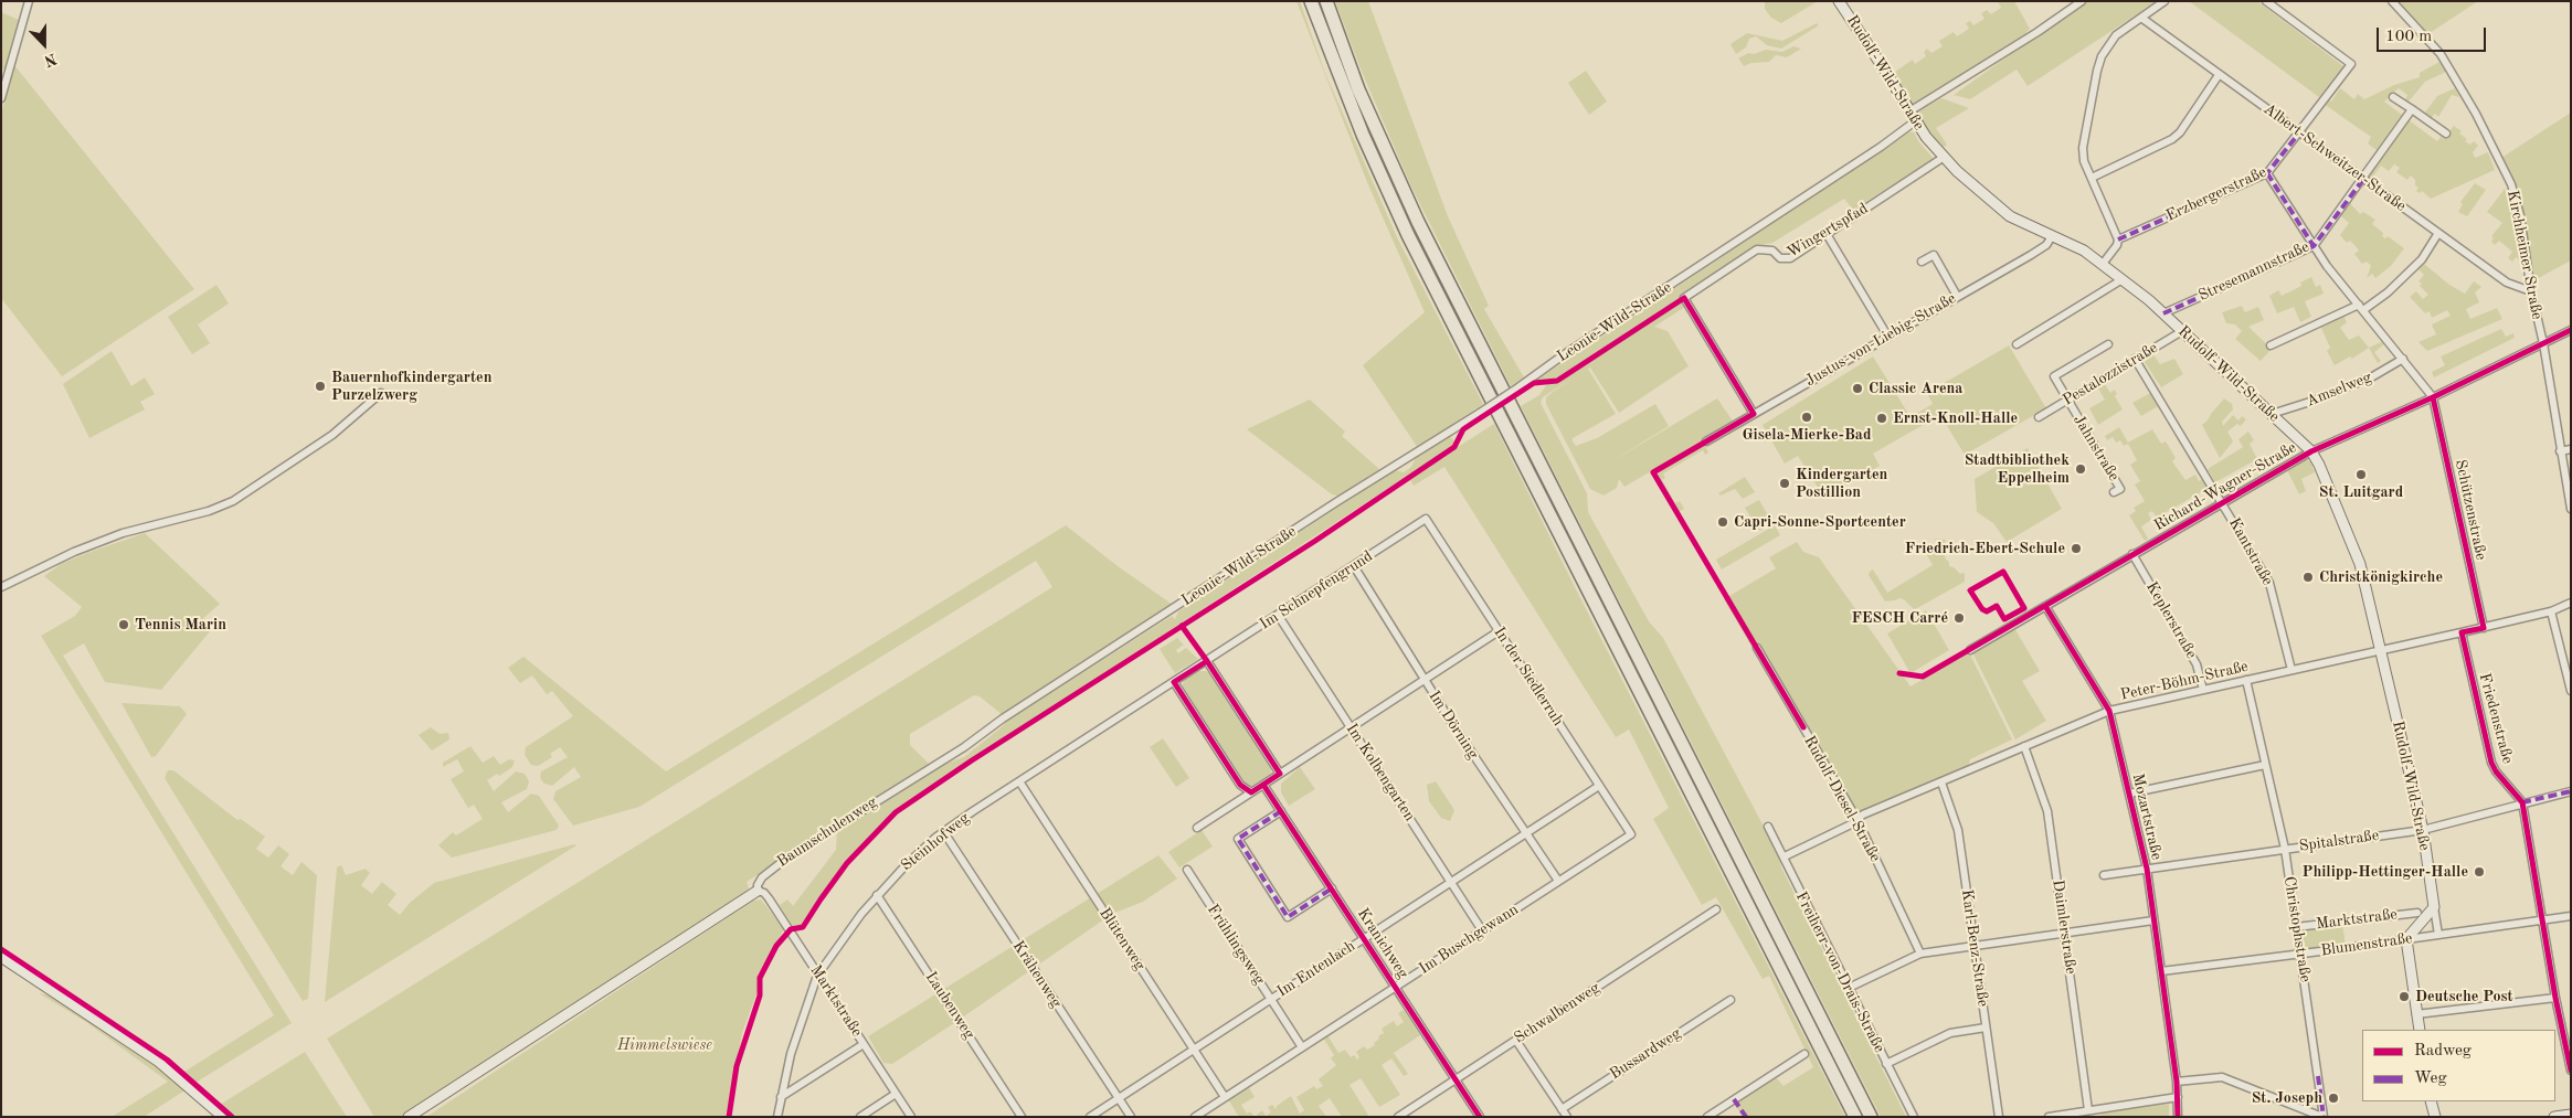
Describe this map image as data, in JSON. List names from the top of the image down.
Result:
{
  "streets": {
    "street": [
      "Rudolf-Wild-Straße",
      "Albert-Schweitzer-Straße",
      "Erzbergerstraße",
      "Wingertspfad",
      "Kirchheimer Straße",
      "Stresemannstraße",
      "Leonie-Wild-Straße",
      "Justus-von-Liebig-Straße",
      "Pestalozzistraße",
      "Amselweg",
      "Jahnstraße",
      "Richard-Wagner-Straße",
      "Schützenstraße",
      "Kantstraße",
      "Im Schnepfengrund",
      "Keplerstraße",
      "In der Siedlerruh",
      "Peter-Böhm-Straße",
      "Friedenstraße",
      "Im Dörning",
      "Im Kolbengarten",
      "Rudolf-Diesel-Straße",
      "Mozartstraße",
      "Baumschulenweg",
      "Spitalstraße",
      "Steinhofweg",
      "Marktstraße",
      "Daimlerstraße",
      "Christophstraße",
      "Blütenweg",
      "Im Buschgewann",
      "Kranichweg",
      "Frühlingsweg",
      "Blumenstraße",
      "Karl-Benz-Straße",
      "Im Entenlach",
      "Freiherr-von-Drais-Straße",
      "Krähenweg",
      "Laubenweg",
      "Schwalbenweg",
      "Bussardweg"
    ]
  },
  "crossings": [
    ["Rudolf-Wild-Straße", "Wingertspfad"],
    ["Rudolf-Wild-Straße", "Stresemannstraße"],
    ["Rudolf-Wild-Straße", "Leonie-Wild-Straße"],
    ["Rudolf-Wild-Straße", "Justus-von-Liebig-Straße"],
    ["Rudolf-Wild-Straße", "Pestalozzistraße"],
    ["Rudolf-Wild-Straße", "Amselweg"],
    ["Rudolf-Wild-Straße", "Richard-Wagner-Straße"],
    ["Rudolf-Wild-Straße", "Peter-Böhm-Straße"],
    ["Rudolf-Wild-Straße", "Spitalstraße"],
    ["Rudolf-Wild-Straße", "Blumenstraße"],
    ["Albert-Schweitzer-Straße", "Erzbergerstraße"],
    ["Albert-Schweitzer-Straße", "Kirchheimer Straße"],
    ["Albert-Schweitzer-Straße", "Stresemannstraße"],
    ["Erzbergerstraße", "Schützenstraße"],
    ["Wingertspfad", "Justus-von-Liebig-Straße"],
    ["Kirchheimer Straße", "Richard-Wagner-Straße"],
    ["Stresemannstraße", "Schützenstraße"],
    ["Leonie-Wild-Straße", "Baumschulenweg"],
    ["Pestalozzistraße", "Jahnstraße"],
    ["Pestalozzistraße", "Kantstraße"],
    ["Amselweg", "Schützenstraße"],
    ["Richard-Wagner-Straße", "Schützenstraße"],
    ["Richard-Wagner-Straße", "Kantstraße"],
    ["Richard-Wagner-Straße", "Keplerstraße"],
    ["Richard-Wagner-Straße", "Mozartstraße"],
    ["Schützenstraße", "Peter-Böhm-Straße"],
    ["Kantstraße", "Peter-Böhm-Straße"],
    ["Im Schnepfengrund", "In der Siedlerruh"],
    ["Im Schnepfengrund", "Im Dörning"],
    ["Im Schnepfengrund", "Im Kolbengarten"],
    ["Im Schnepfengrund", "Steinhofweg"],
    ["Keplerstraße", "Peter-Böhm-Straße"],
    ["In der Siedlerruh", "Im Buschgewann"],
    ["In der Siedlerruh", "Im Entenlach"],
    ["Peter-Böhm-Straße", "Friedenstraße"],
    ["Peter-Böhm-Straße", "Rudolf-Diesel-Straße"],
    ["Peter-Böhm-Straße", "Mozartstraße"],
    ["Peter-Böhm-Straße", "Daimlerstraße"],
    ["Peter-Böhm-Straße", "Christophstraße"],
    ["Peter-Böhm-Straße", "Karl-Benz-Straße"],
    ["Peter-Böhm-Straße", "Freiherr-von-Drais-Straße"],
    ["Friedenstraße", "Spitalstraße"],
    ["Im Dörning", "Im Buschgewann"],
    ["Im Dörning", "Im Entenlach"],
    ["Im Kolbengarten", "Im Buschgewann"],
    ["Im Kolbengarten", "Im Entenlach"],
    ["Mozartstraße", "Spitalstraße"],
    ["Mozartstraße", "Blumenstraße"],
    ["Baumschulenweg", "Marktstraße"],
    ["Spitalstraße", "Christophstraße"],
    ["Steinhofweg", "Marktstraße"],
    ["Steinhofweg", "Blütenweg"],
    ["Steinhofweg", "Krähenweg"],
    ["Steinhofweg", "Laubenweg"],
    ["Marktstraße", "Christophstraße"],
    ["Christophstraße", "Blumenstraße"],
    ["Blütenweg", "Im Buschgewann"],
    ["Blütenweg", "Im Entenlach"],
    ["Im Buschgewann", "Kranichweg"],
    ["Im Buschgewann", "Frühlingsweg"],
    ["Kranichweg", "Im Entenlach"],
    ["Kranichweg", "Schwalbenweg"],
    ["Frühlingsweg", "Im Entenlach"],
    ["Im Entenlach", "Krähenweg"]
  ],
  "parks": ["Himmelswiese"],
  "places": [
    "Bauernhofkindergarten Purzelzwerg",
    "Classic Arena",
    "Gisela-Mierke-Bad",
    "Ernst-Knoll-Halle",
    "Stadtbibliothek Eppelheim",
    "St. Luitgard",
    "Kindergarten Postillion",
    "Capri-Sonne-Sportcenter",
    "Friedrich-Ebert-Schule",
    "Christkönigkirche",
    "FESCH Carré",
    "Tennis Marin",
    "Philipp-Hettinger-Halle",
    "Deutsche Post",
    "St. Joseph"
  ],
  "legend": ["Radweg", "Weg"],
  "scale_bar": "100 m",
  "north": "bottom"
}
